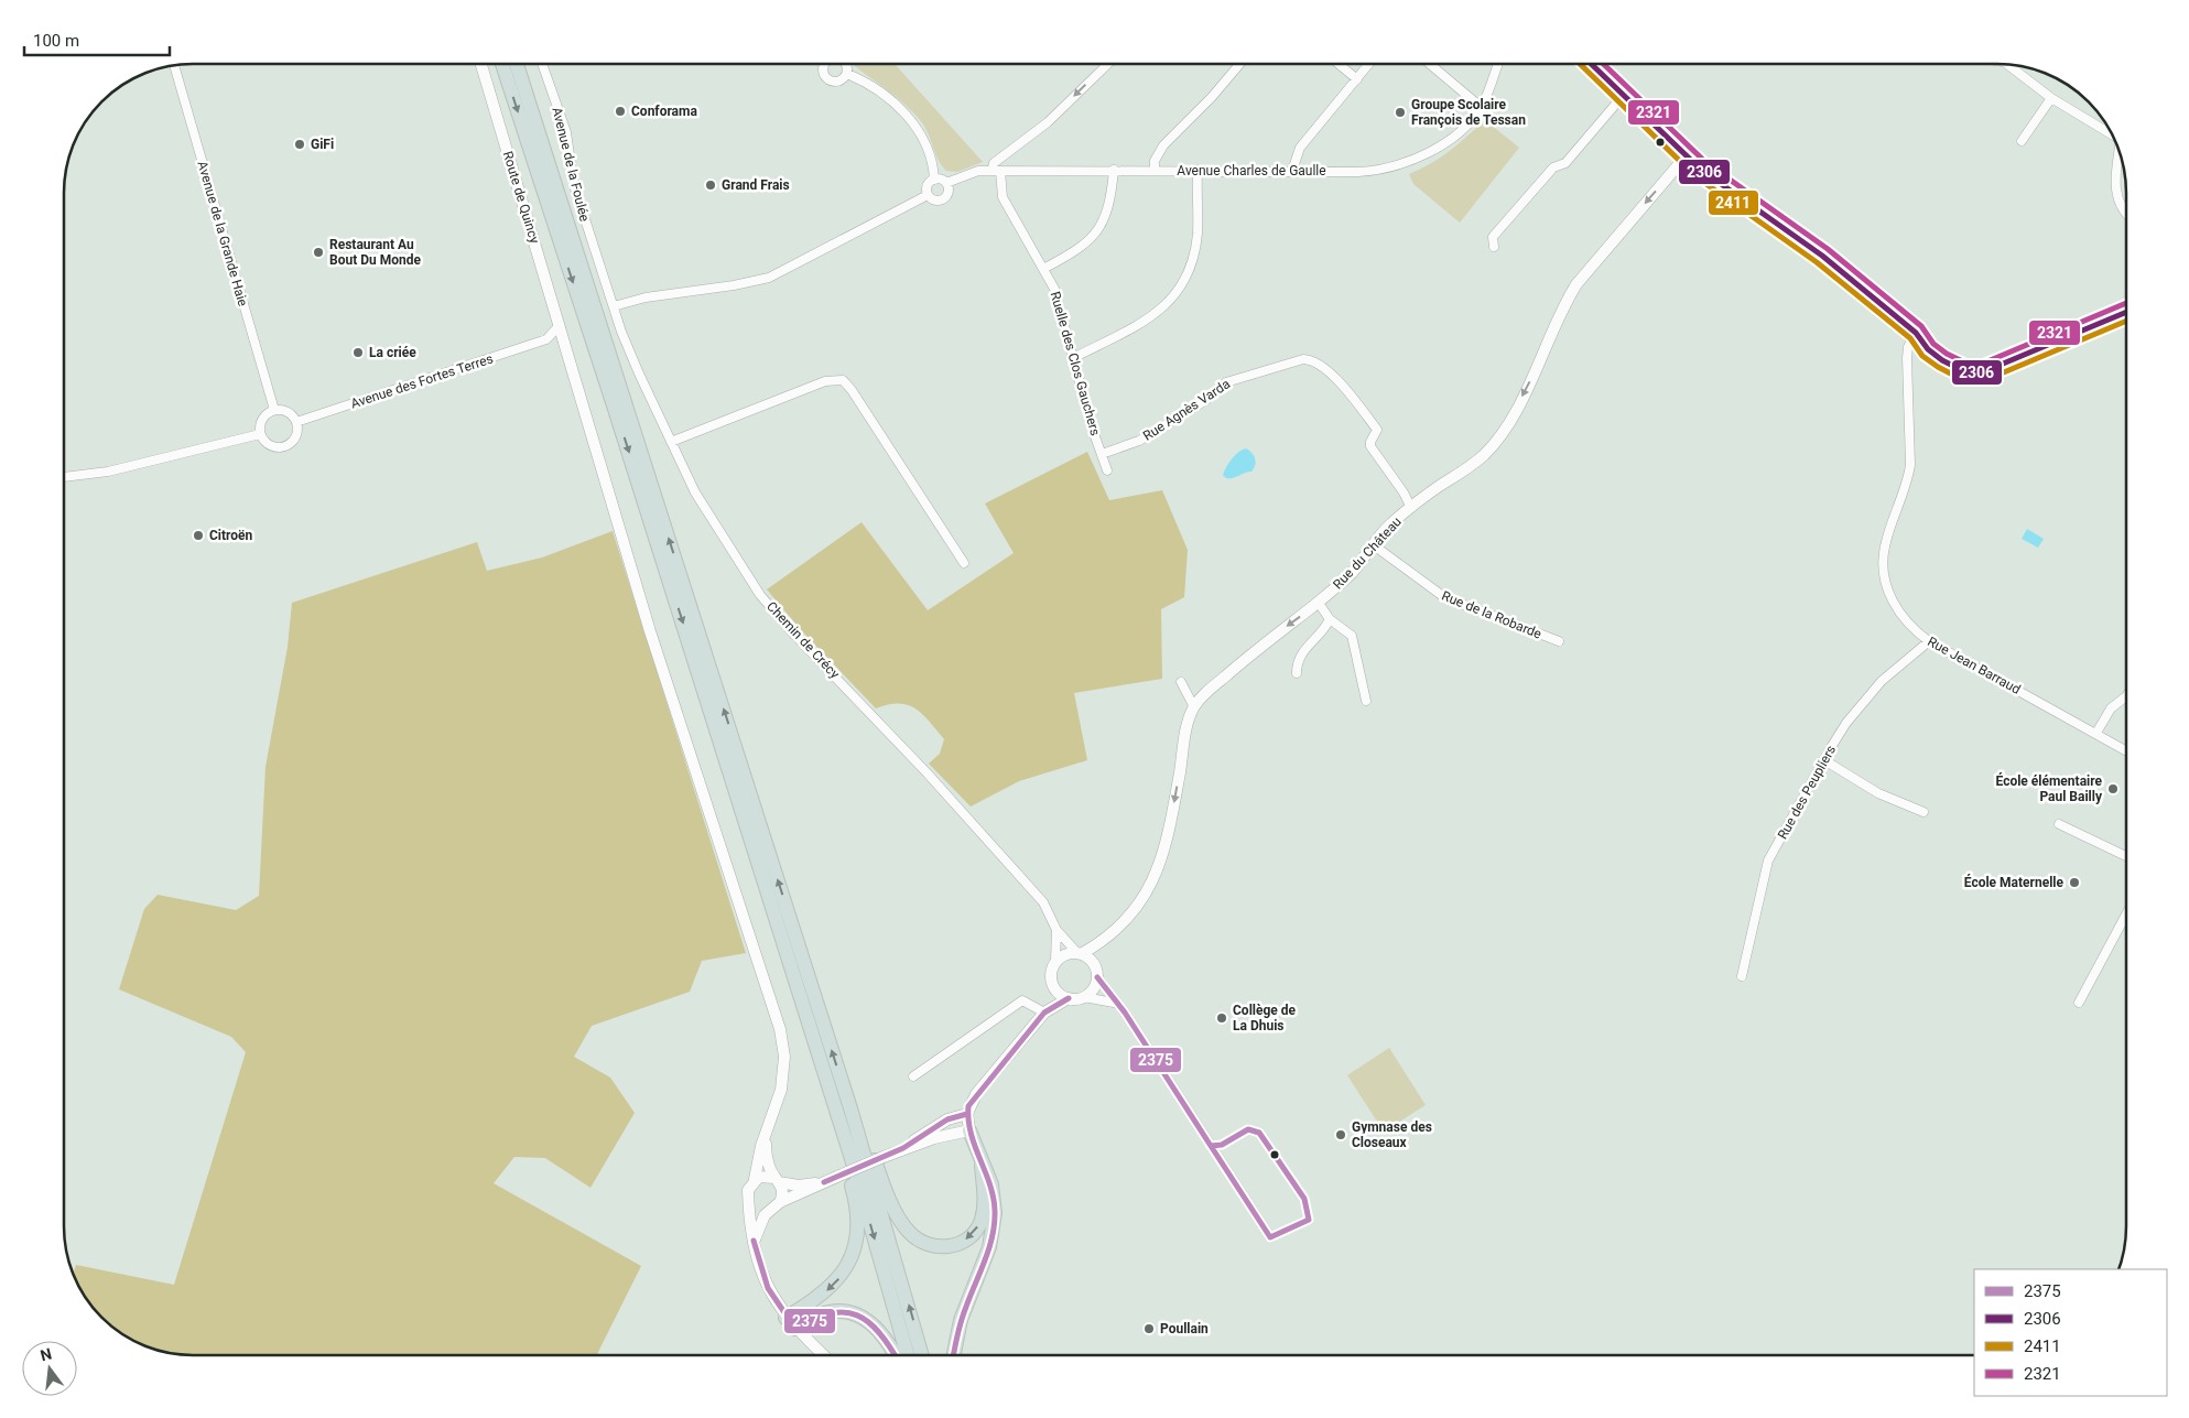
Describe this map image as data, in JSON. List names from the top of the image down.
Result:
{
  "streets": {
    "street": [
      "Avenue de la Foulée",
      "Avenue Charles de Gaulle",
      "Route de Quincy",
      "Avenue de la Grande Haie",
      "Ruelle des Clos Gauchers",
      "Avenue des Fortes Terres",
      "Rue Agnès Varda",
      "Rue du Château",
      "Rue de la Robarde",
      "Chemin de Crécy",
      "Rue Jean Barraud",
      "Rue des Peupliers"
    ]
  },
  "crossings": [
    ["Avenue de la Foulée", "Chemin de Crécy"],
    ["Avenue Charles de Gaulle", "Ruelle des Clos Gauchers"],
    ["Route de Quincy", "Avenue des Fortes Terres"],
    ["Avenue de la Grande Haie", "Avenue des Fortes Terres"],
    ["Ruelle des Clos Gauchers", "Rue Agnès Varda"],
    ["Rue Agnès Varda", "Rue du Château"],
    ["Rue du Château", "Rue de la Robarde"],
    ["Rue du Château", "Chemin de Crécy"],
    ["Rue Jean Barraud", "Rue des Peupliers"]
  ],
  "one_way": ["Rue du Château"],
  "places": [
    "Conforama",
    "Groupe Scolaire François de Tessan",
    "GiFi",
    "Grand Frais",
    "Restaurant Au Bout Du Monde",
    "La criée",
    "Citroën",
    "École élémentaire Paul Bailly",
    "École Maternelle",
    "Collège de La Dhuis",
    "Gymnase des Closeaux",
    "Poullain"
  ],
  "lines": [
    "transit line 2306",
    "transit line 2411",
    "transit line 2321",
    "transit line 2375"
  ],
  "legend": [
    "2375",
    "2306",
    "2411",
    "2321"
  ],
  "scale_bar": "100 m",
  "north": "top"
}
